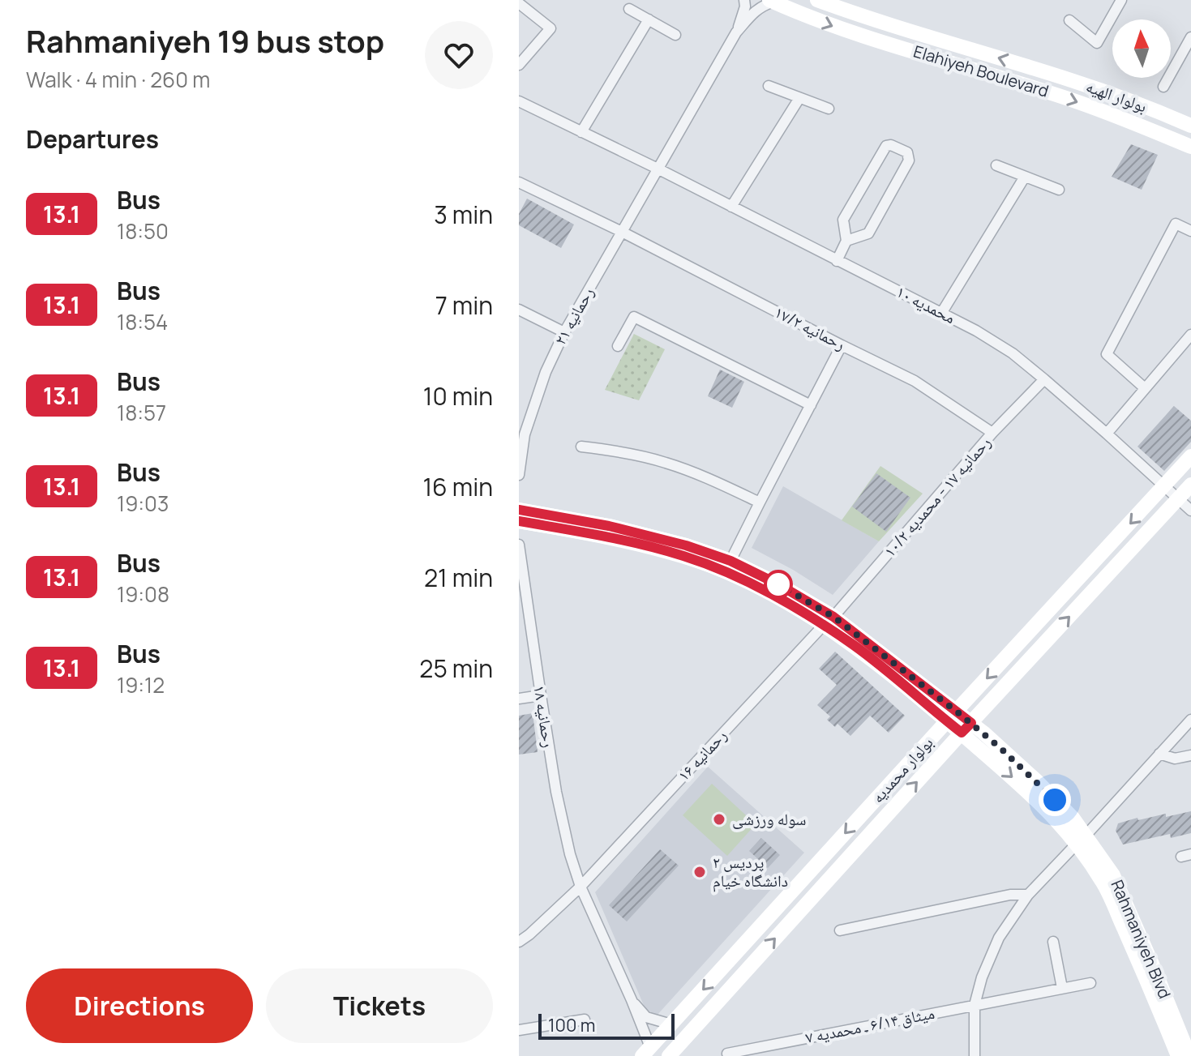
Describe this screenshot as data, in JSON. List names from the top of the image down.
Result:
{
  "streets": {
    "main road": [
      "Elahiyeh Boulevard",
      "بولوار الهیه",
      "بولوار محمدیه",
      "Rahmaniyeh Blvd"
    ],
    "street": [
      "محمدیه ۱۰",
      "رحمانیه ۲۱",
      "رحمانیه ۱۷/۲",
      "رحمانیه ۱۷ - محمدیه ۱۰/۲",
      "رحمانیه ۱۸",
      "رحمانیه ۱۶",
      "میثاق ۶/۱۴ ـ محمدیه ۷"
    ]
  },
  "crossings": [
    ["محمدیه ۱۰", "رحمانیه ۲۱"],
    ["محمدیه ۱۰", "رحمانیه ۱۷ - محمدیه ۱۰/۲"],
    ["محمدیه ۱۰", "بولوار محمدیه"],
    ["رحمانیه ۲۱", "رحمانیه ۱۷/۲"],
    ["رحمانیه ۱۷/۲", "رحمانیه ۱۷ - محمدیه ۱۰/۲"],
    ["رحمانیه ۱۷ - محمدیه ۱۰/۲", "رحمانیه ۱۶"],
    ["رحمانیه ۱۷ - محمدیه ۱۰/۲", "Rahmaniyeh Blvd"],
    ["رحمانیه ۱۸", "رحمانیه ۱۶"],
    ["رحمانیه ۱۸", "بولوار محمدیه"],
    ["رحمانیه ۱۶", "Rahmaniyeh Blvd"],
    ["بولوار محمدیه", "Rahmaniyeh Blvd"]
  ],
  "one_way": ["Elahiyeh Boulevard", "بولوار الهیه"],
  "places": ["سوله ورزشی", "پردیس ۲ دانشگاه خیام"],
  "lines": ["bus line 13.1"],
  "scale_bar": "100 m",
  "north": "top",
  "page": {
    "heading": [
      ["Rahmaniyeh 19 bus stop", "Walk · 4 min · 260 m"],
      "Departures"
    ],
    "list": [
      {
        "mark": "13.1",
        "name": "Bus",
        "note": "18:50",
        "value": "3 min"
      },
      {
        "mark": "13.1",
        "name": "Bus",
        "note": "18:54",
        "value": "7 min"
      },
      {
        "mark": "13.1",
        "name": "Bus",
        "note": "18:57",
        "value": "10 min"
      },
      {
        "mark": "13.1",
        "name": "Bus",
        "note": "19:03",
        "value": "16 min"
      },
      {
        "mark": "13.1",
        "name": "Bus",
        "note": "19:08",
        "value": "21 min"
      },
      {
        "mark": "13.1",
        "name": "Bus",
        "note": "19:12",
        "value": "25 min"
      }
    ],
    "buttons": ["Directions", "Tickets"],
    "scale": "100 m"
  }
}
